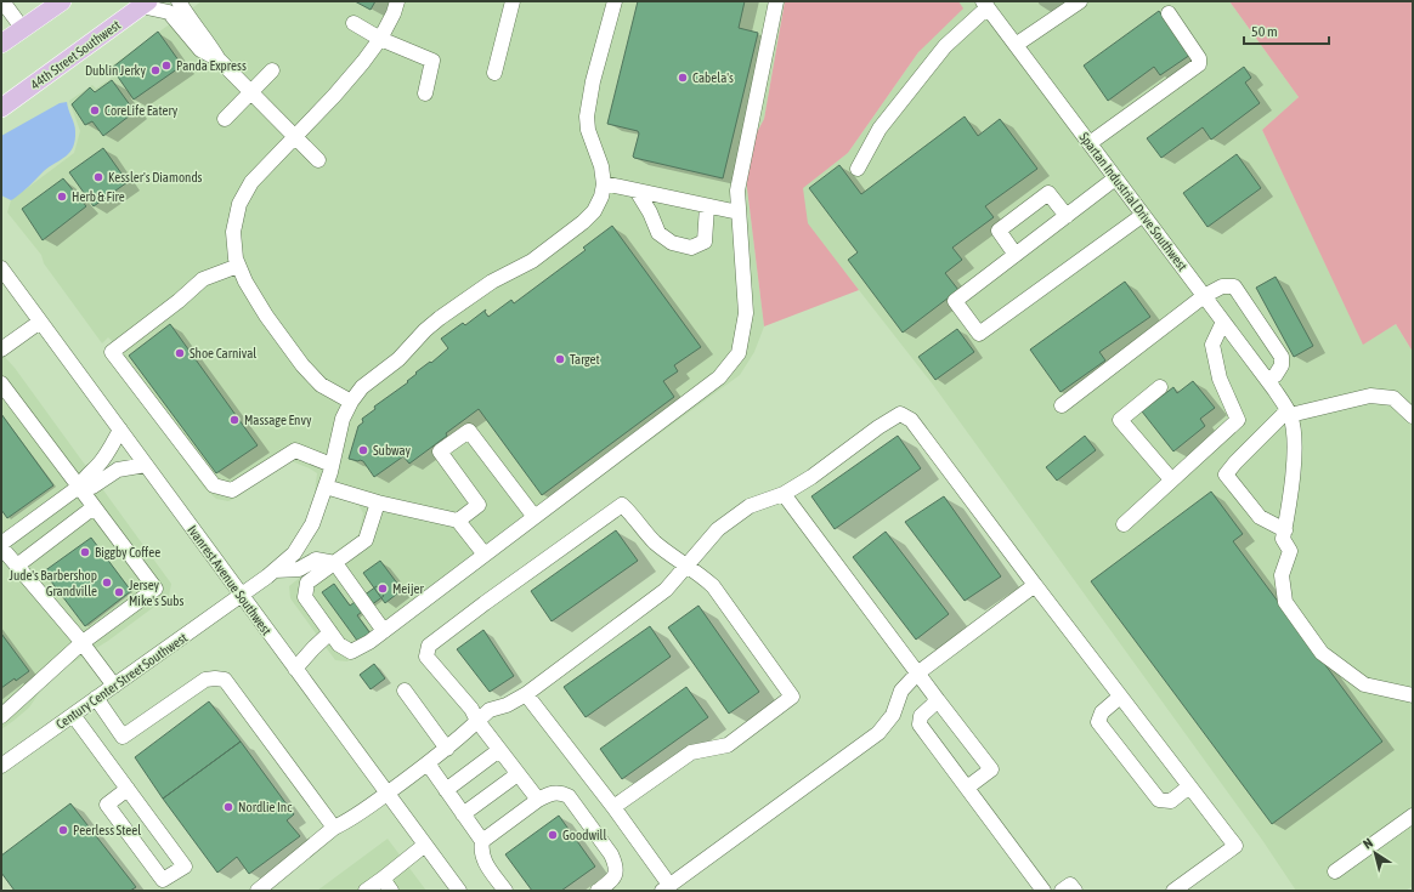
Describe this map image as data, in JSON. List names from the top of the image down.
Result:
{
  "streets": {
    "main road": ["44th Street Southwest"],
    "street": ["Spartan Industrial Drive Southwest", "Ivanrest Avenue Southwest", "Century Center Street Southwest"]
  },
  "crossings": [
    ["Ivanrest Avenue Southwest", "Century Center Street Southwest"]
  ],
  "places": [
    "Panda Express",
    "Dublin Jerky",
    "Cabela's",
    "CoreLife Eatery",
    "Kessler's Diamonds",
    "Herb & Fire",
    "Shoe Carnival",
    "Target",
    "Massage Envy",
    "Subway",
    "Biggby Coffee",
    "Jude's Barbershop Grandville",
    "Meijer",
    "Jersey Mike's Subs",
    "Nordlie Inc",
    "Peerless Steel",
    "Goodwill"
  ],
  "scale_bar": "50 m",
  "north": "top left"
}
